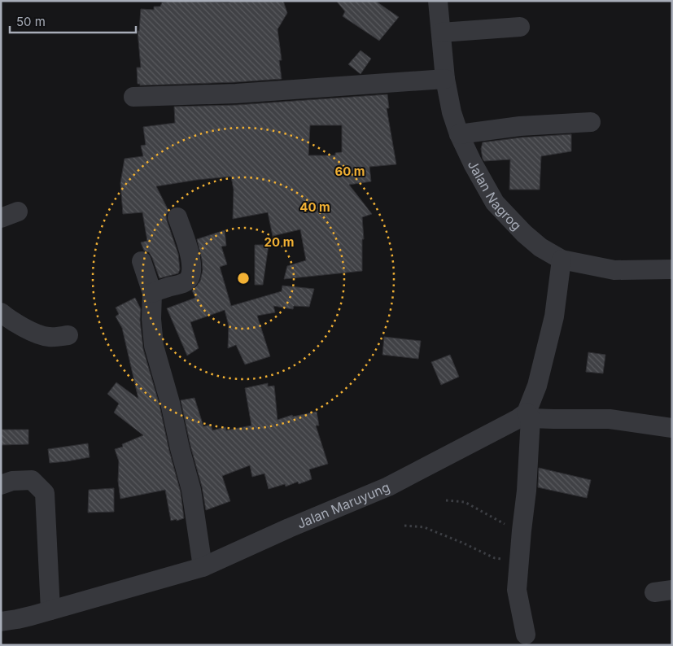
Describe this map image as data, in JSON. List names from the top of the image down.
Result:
{
  "streets": {
    "street": ["Jalan Nagrog", "Jalan Maruyung"]
  },
  "scale_bar": "50 m",
  "rings": ["60 m", "40 m", "20 m"]
}
